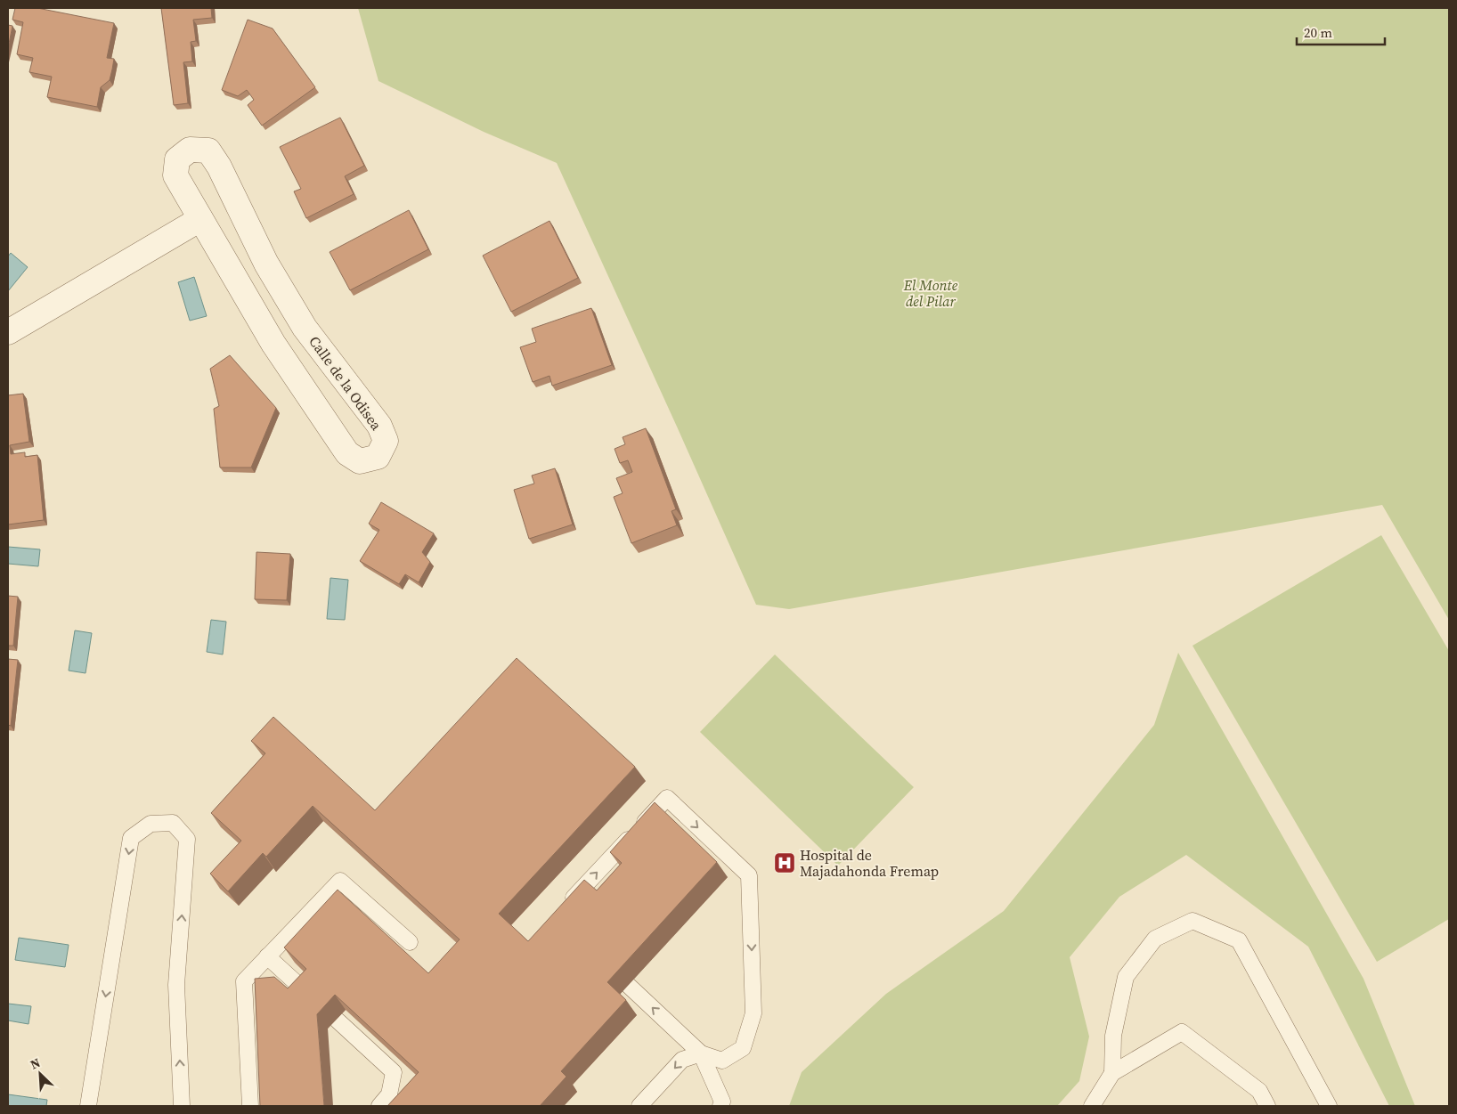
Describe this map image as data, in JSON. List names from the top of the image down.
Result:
{
  "streets": {
    "street": ["Calle de la Odisea"]
  },
  "parks": ["El Monte del Pilar"],
  "places": {
    "hospital": ["Hospital de Majadahonda Fremap"]
  },
  "scale_bar": "20 m",
  "north": "top left"
}
